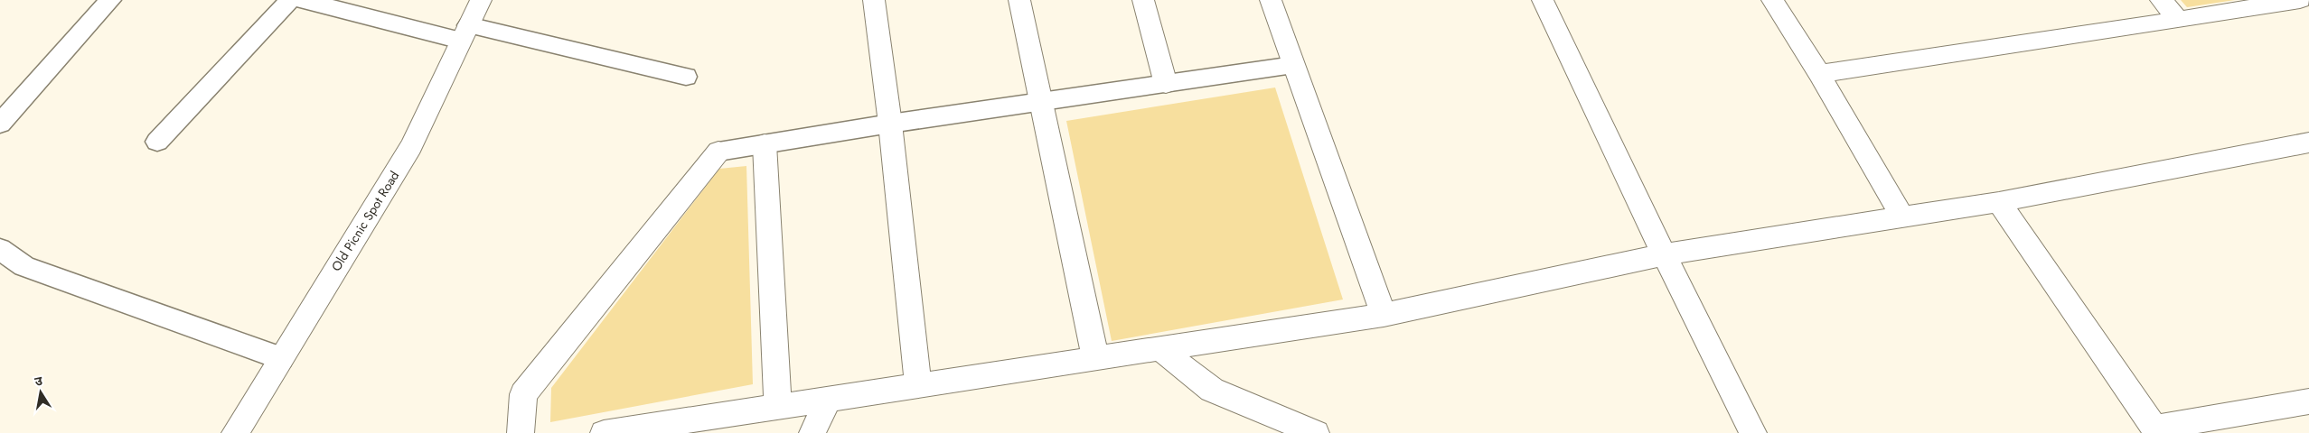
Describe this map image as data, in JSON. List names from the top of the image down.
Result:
{
  "streets": {
    "street": ["Old Picnic Spot Road"]
  },
  "north": "top"
}
